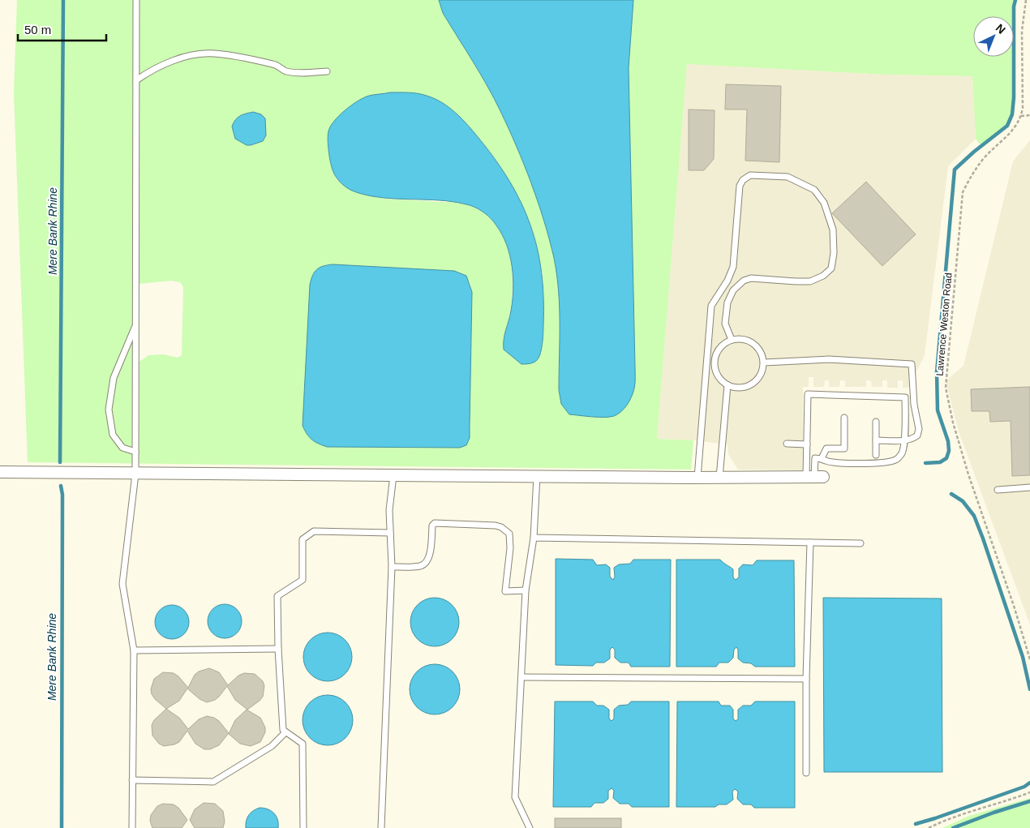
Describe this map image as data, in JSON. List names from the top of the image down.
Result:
{
  "streets": {
    "path": ["Lawrence Weston Road"]
  },
  "water": ["Mere Bank Rhine"],
  "scale_bar": "50 m",
  "north": "top right"
}
